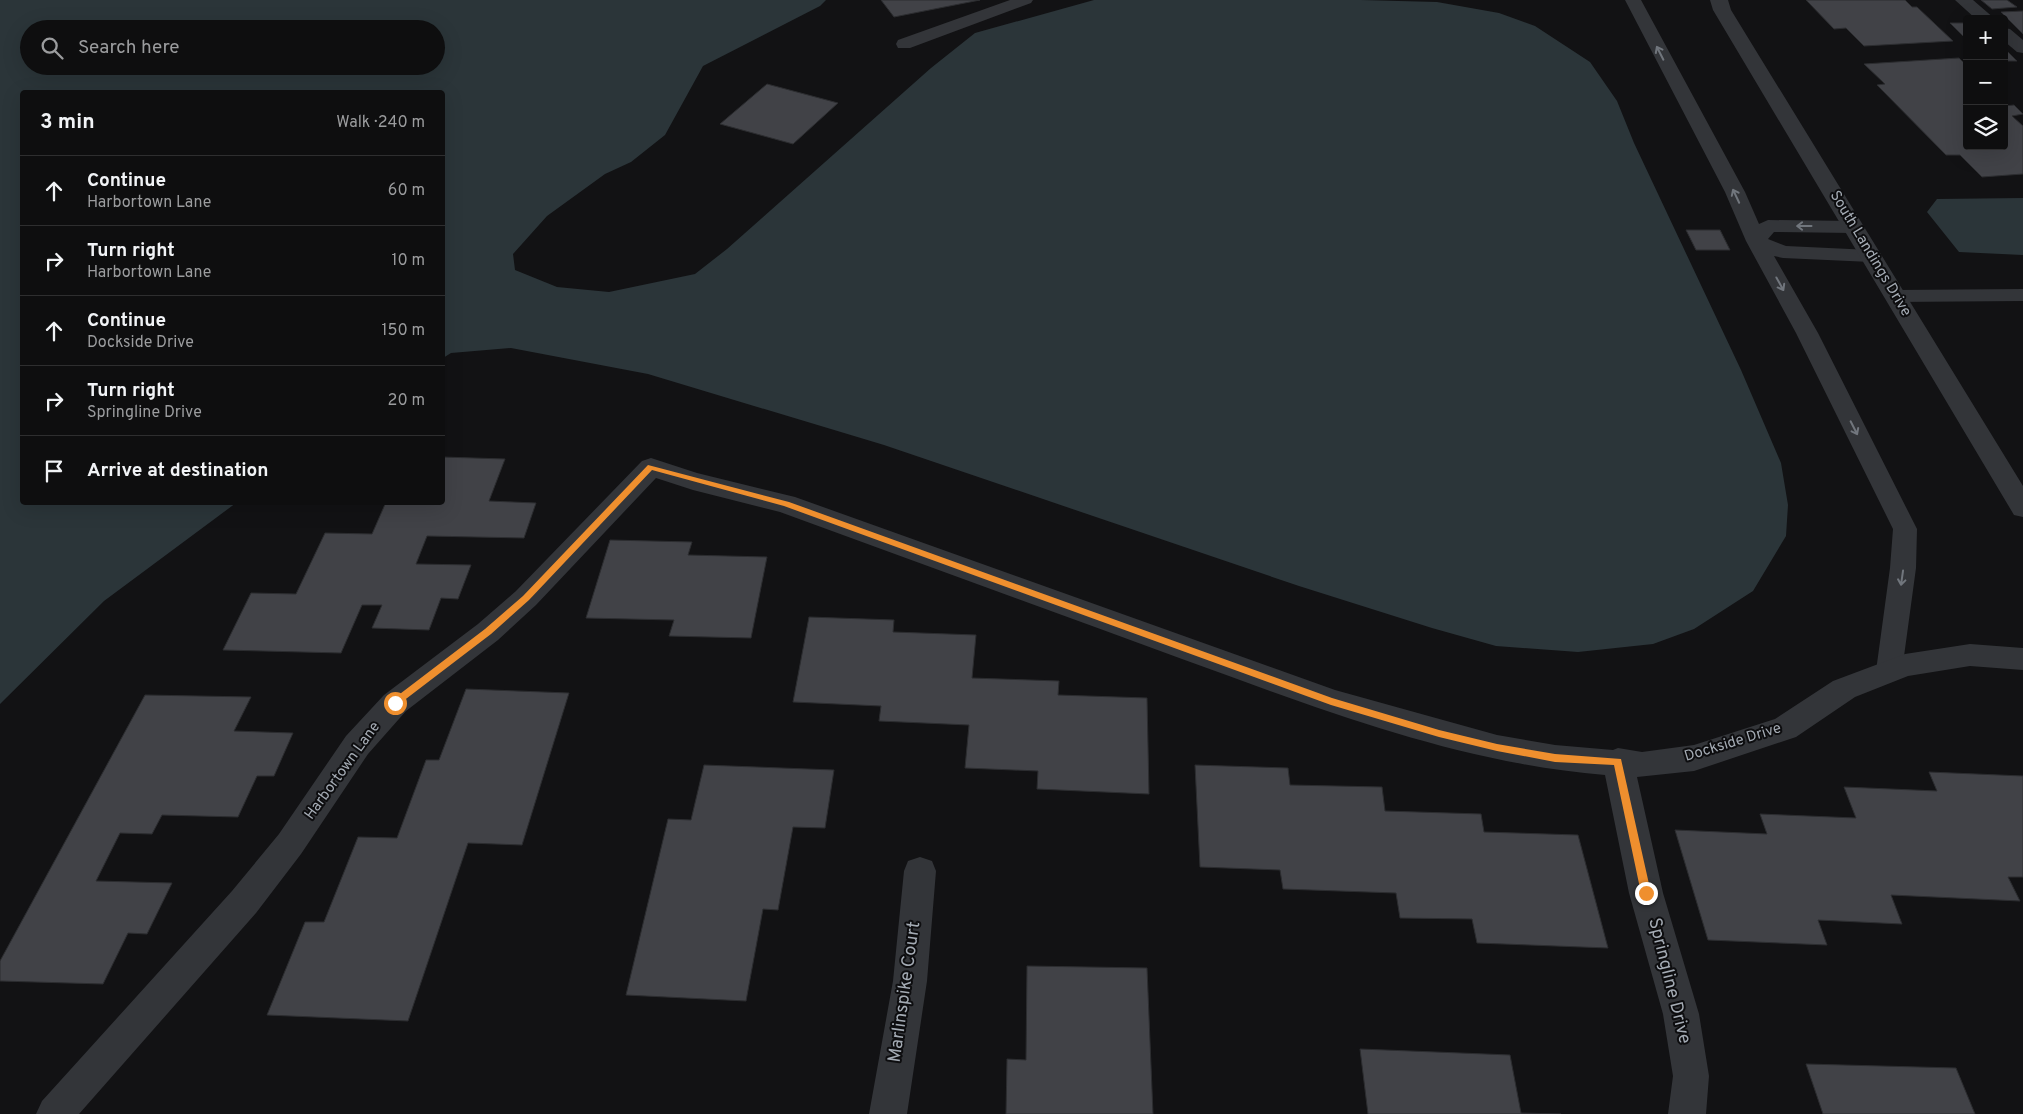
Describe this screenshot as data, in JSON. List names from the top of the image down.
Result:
{
  "streets": {
    "street": [
      "South Landings Drive",
      "Dockside Drive",
      "Harbortown Lane",
      "Springline Drive",
      "Marlinspike Court"
    ]
  },
  "crossings": [
    ["Dockside Drive", "Harbortown Lane"],
    ["Dockside Drive", "Springline Drive"]
  ],
  "page": {
    "map_buttons": ["+", "−"],
    "search": "Search here",
    "heading": ["3 min", "Walk · 240 m"],
    "list": [
      ["Continue", "Harbortown Lane", "60 m"],
      ["Turn right", "Harbortown Lane", "10 m"],
      ["Continue", "Dockside Drive", "150 m"],
      ["Turn right", "Springline Drive", "20 m"],
      "Arrive at destination"
    ]
  }
}
